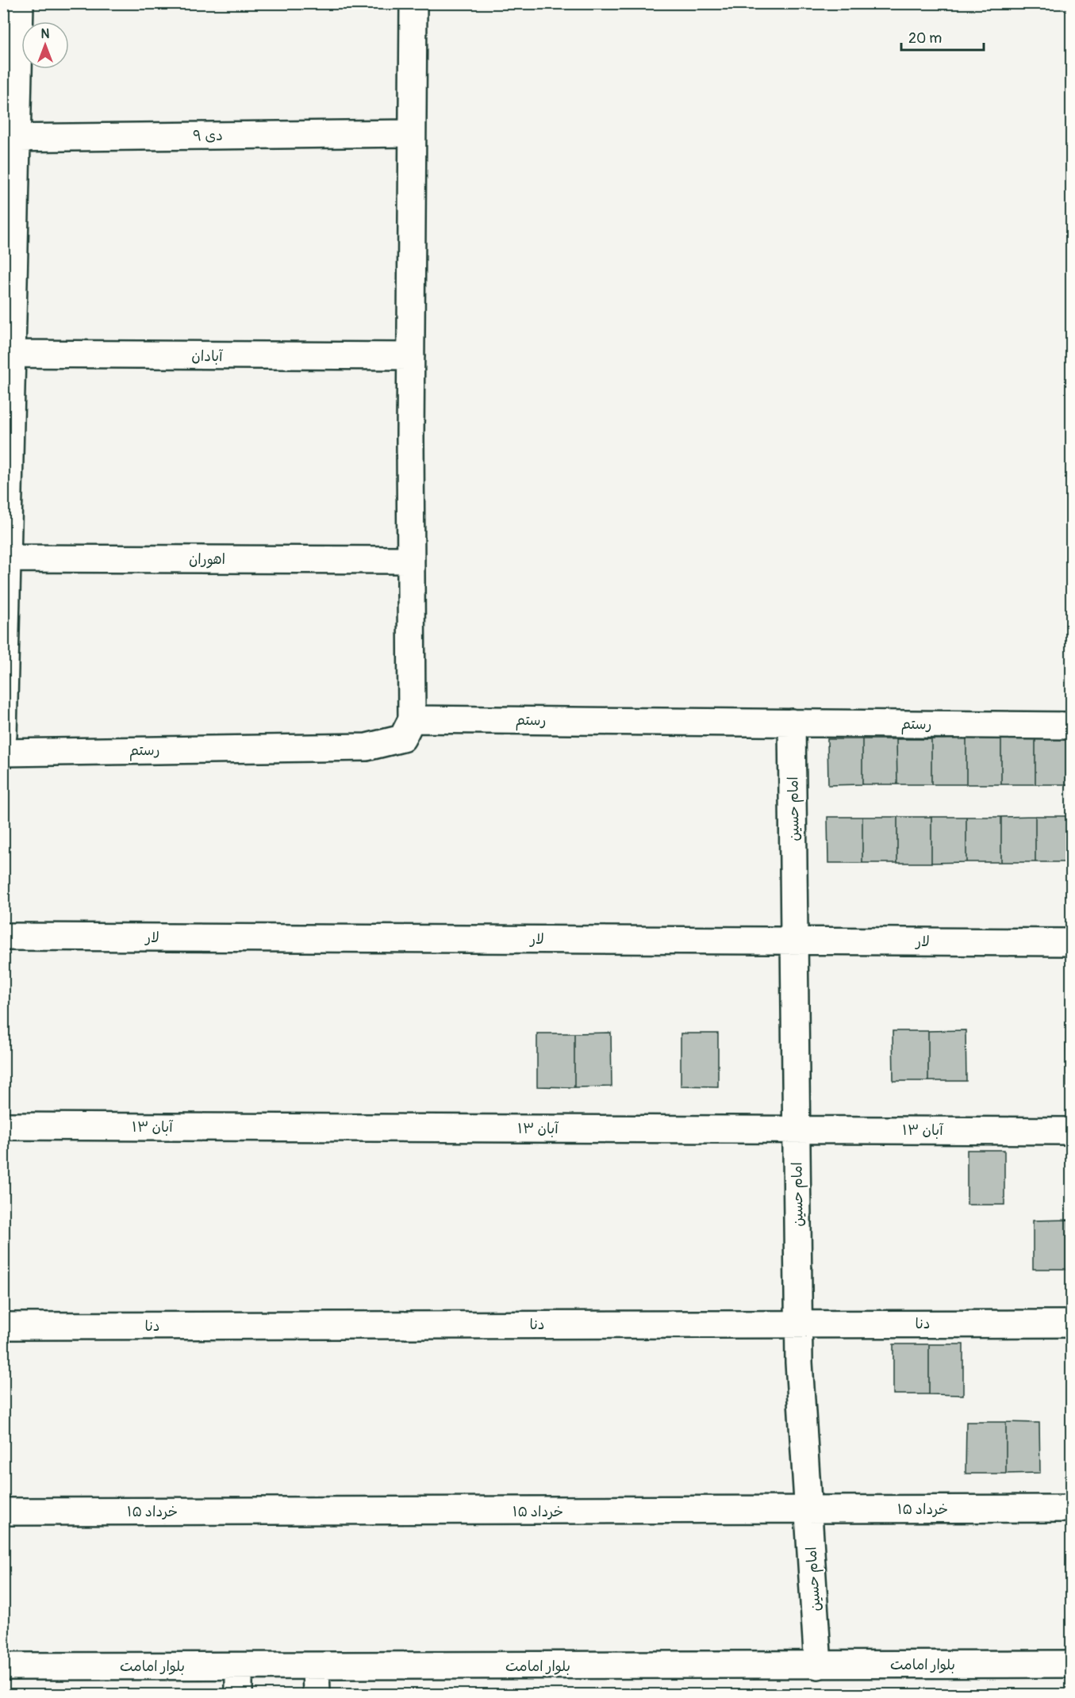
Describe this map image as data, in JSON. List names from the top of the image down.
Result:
{
  "streets": {
    "street": [
      "۹ دی",
      "آبادان",
      "اهوران",
      "رستم",
      "امام حسین",
      "لار",
      "۱۳ آبان",
      "دنا",
      "۱۵ خرداد",
      "بلوار امامت"
    ]
  },
  "crossings": [
    ["رستم", "امام حسین"],
    ["امام حسین", "لار"],
    ["امام حسین", "۱۳ آبان"],
    ["امام حسین", "دنا"],
    ["امام حسین", "۱۵ خرداد"],
    ["امام حسین", "بلوار امامت"]
  ],
  "scale_bar": "20 m",
  "north": "top"
}
